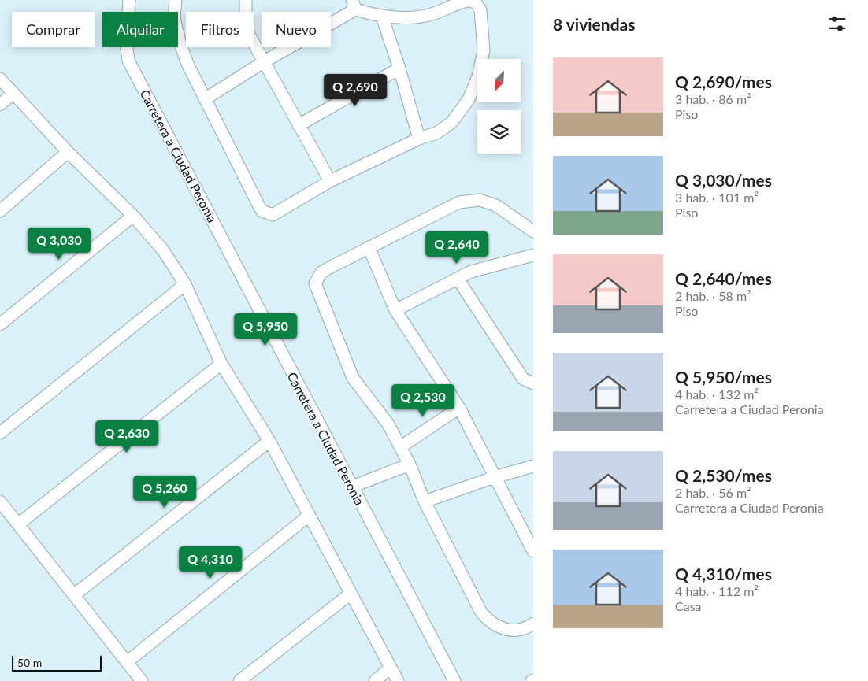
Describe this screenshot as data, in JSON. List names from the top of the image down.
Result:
{
  "streets": {
    "street": ["Carretera a Ciudad Peronia"]
  },
  "scale_bar": "50 m",
  "north": "bottom left",
  "page": {
    "heading": "8 viviendas",
    "chip": [
      "Comprar",
      "Alquilar",
      "Filtros",
      "Nuevo"
    ],
    "list": [
      {
        "name": "Q 2,690/mes",
        "note": "3 hab. · 86 m² · Piso"
      },
      {
        "name": "Q 3,030/mes",
        "note": "3 hab. · 101 m² · Piso"
      },
      {
        "name": "Q 2,640/mes",
        "note": "2 hab. · 58 m² · Piso"
      },
      {
        "name": "Q 5,950/mes",
        "note": "4 hab. · 132 m² · Carretera a Ciudad Peronia"
      },
      {
        "name": "Q 2,530/mes",
        "note": "2 hab. · 56 m² · Carretera a Ciudad Peronia"
      },
      {
        "name": "Q 4,310/mes",
        "note": "4 hab. · 112 m² · Casa"
      }
    ],
    "price": [
      "Q 2,690",
      "Q 3,030",
      "Q 2,640",
      "Q 5,950",
      "Q 2,530",
      "Q 2,630",
      "Q 5,260",
      "Q 4,310"
    ],
    "scale": "50 m"
  }
}
